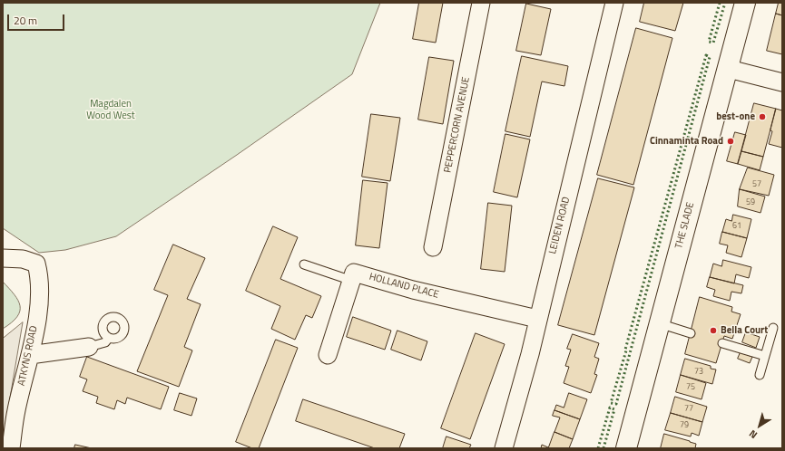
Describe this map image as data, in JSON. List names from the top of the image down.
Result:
{
  "streets": {
    "main road": ["THE SLADE"],
    "street": [
      "PEPPERCORN AVENUE",
      "LEIDEN ROAD",
      "HOLLAND PLACE",
      "ATKYNS ROAD"
    ]
  },
  "crossings": [
    ["LEIDEN ROAD", "HOLLAND PLACE"]
  ],
  "parks": ["Magdalen Wood West"],
  "places": ["best-one", "Cinnaminta Road", "Bella Court"],
  "house_numbers": [
    "57",
    "59",
    "61",
    "73",
    "75",
    "77",
    "79"
  ],
  "scale_bar": "20 m",
  "north": "bottom left"
}
